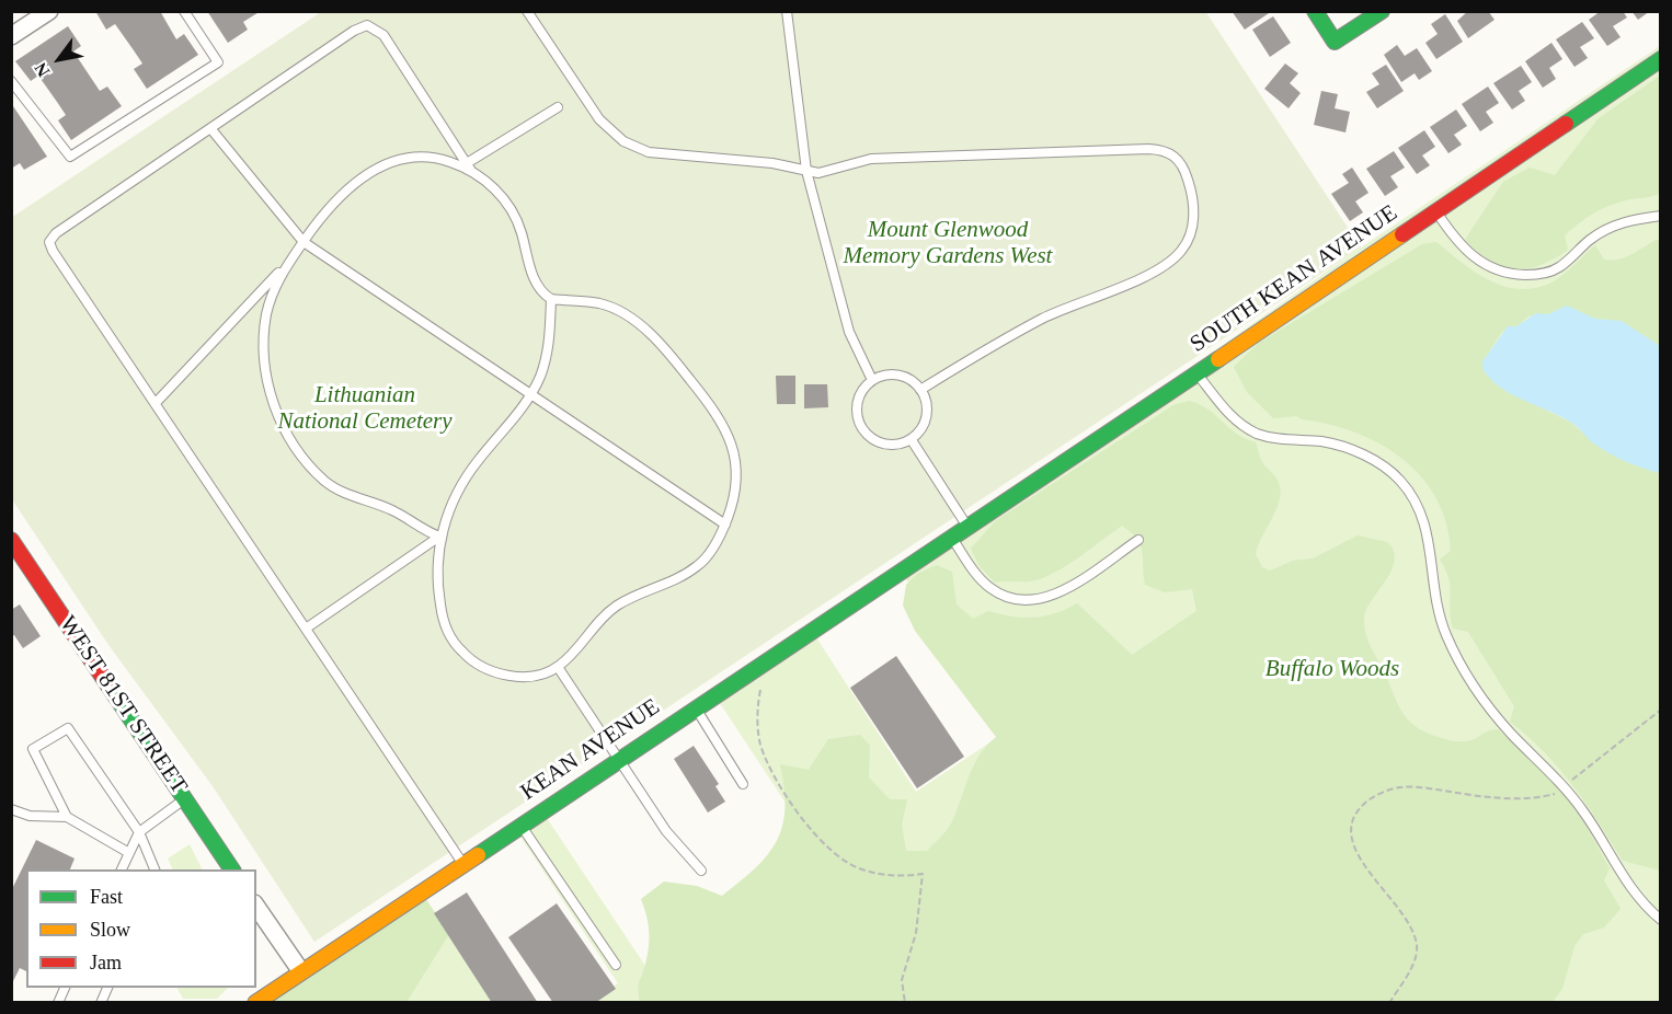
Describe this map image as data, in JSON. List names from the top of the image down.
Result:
{
  "streets": {
    "street": ["SOUTH KEAN AVENUE", "WEST 81ST STREET", "KEAN AVENUE"]
  },
  "crossings": [
    ["SOUTH KEAN AVENUE", "KEAN AVENUE"]
  ],
  "parks": ["Mount Glenwood Memory Gardens West", "Lithuanian National Cemetery", "Buffalo Woods"],
  "legend": ["Fast", "Slow", "Jam"],
  "north": "bottom left"
}
